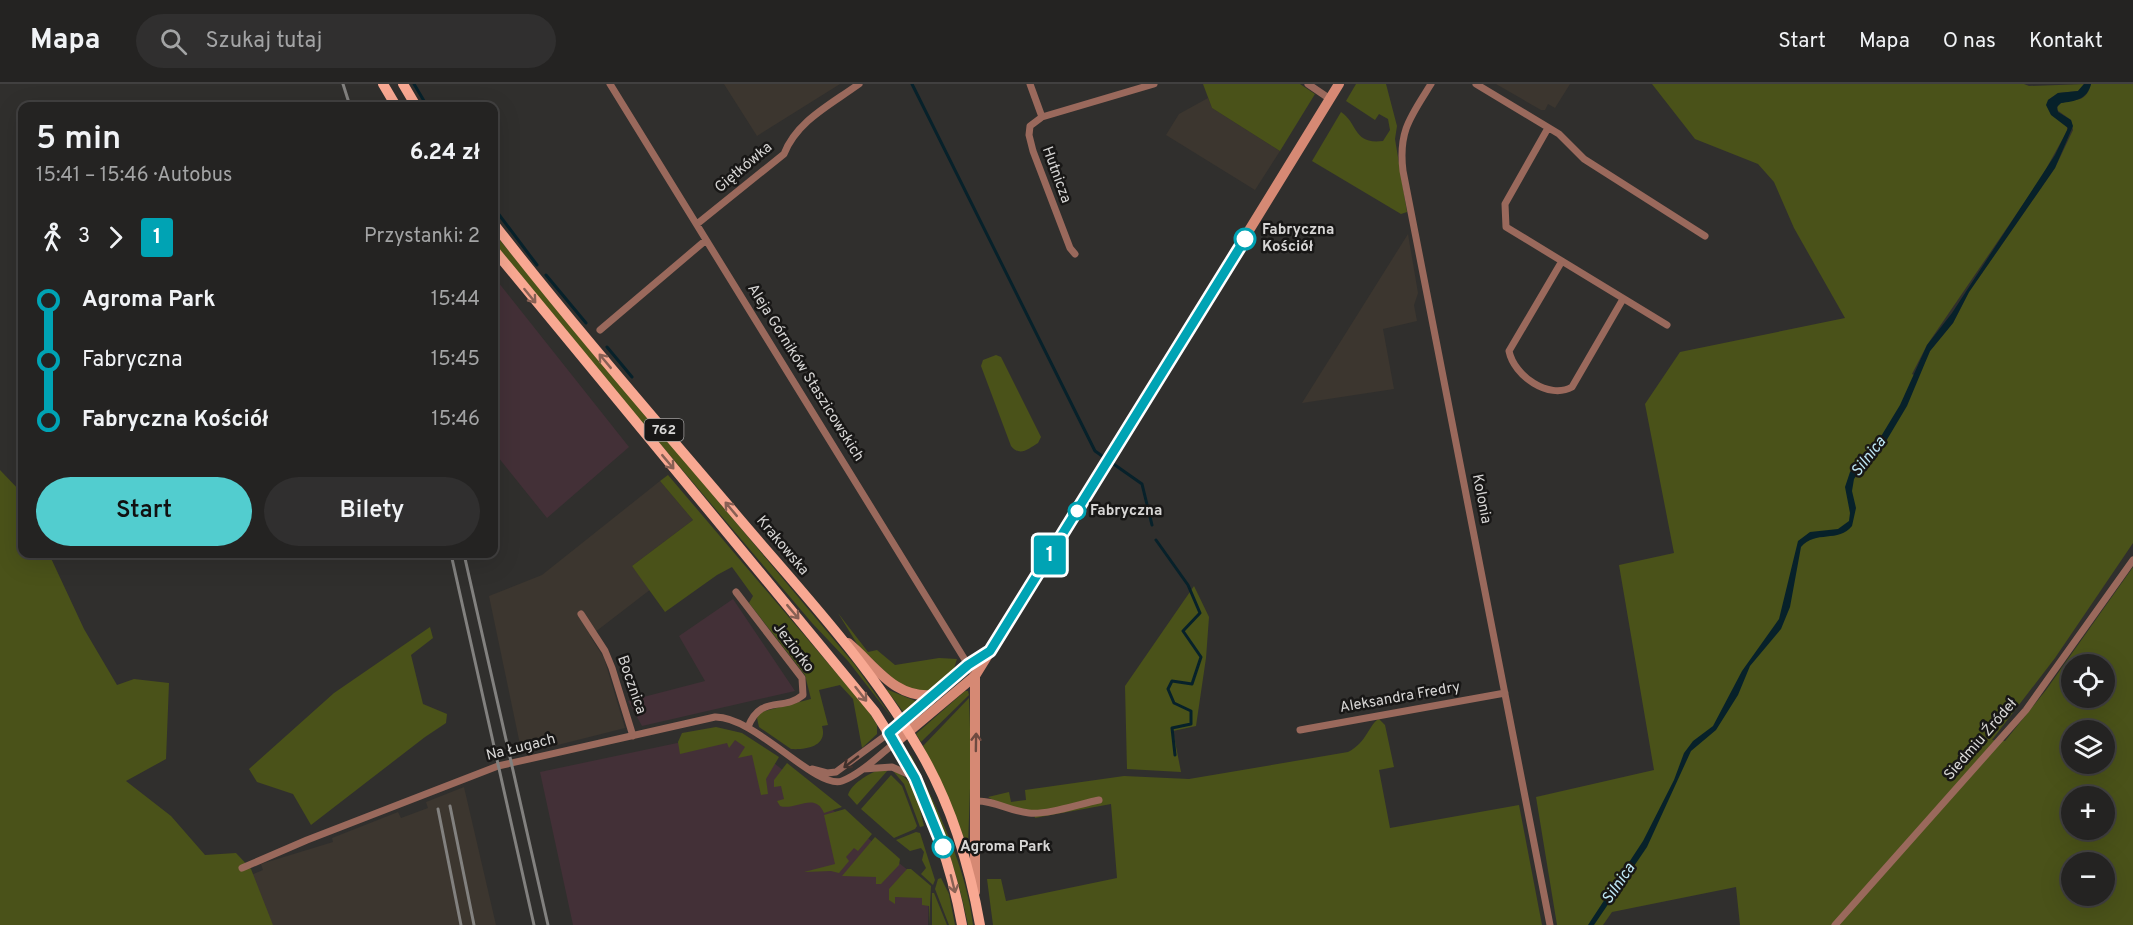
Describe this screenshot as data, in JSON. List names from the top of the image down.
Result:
{
  "streets": {
    "main road": ["762", "Krakowska"],
    "street": [
      "Giętkówka",
      "Hutnicza",
      "Aleja Górników Staszicowskich",
      "Kolonia",
      "Jeziorko",
      "Bocznica",
      "Aleksandra Fredry",
      "Siedmiu Źródeł",
      "Na Ługach"
    ]
  },
  "crossings": [
    ["Giętkówka", "Aleja Górników Staszicowskich"],
    ["762", "Na Ługach"],
    ["Kolonia", "Aleksandra Fredry"],
    ["Jeziorko", "Na Ługach"],
    ["Bocznica", "Na Ługach"]
  ],
  "water": ["Silnica"],
  "places": ["Fabryczna Kościół", "Fabryczna", "Agroma Park"],
  "lines": ["bus line 1"],
  "page": {
    "header": "Mapa",
    "search": "Szukaj tutaj",
    "nav": [
      "Start",
      "Mapa",
      "O nas",
      "Kontakt"
    ],
    "on_map": "1",
    "heading": ["5 min", "15:41 – 15:46 · Autobus", "6.24 zł"],
    "legs": ["3", "1", "Przystanki: 2"],
    "list": [
      {
        "name": "Agroma Park",
        "value": "15:44"
      },
      {
        "name": "Fabryczna",
        "value": "15:45"
      },
      {
        "name": "Fabryczna Kościół",
        "value": "15:46"
      }
    ],
    "buttons": ["Start", "Bilety"],
    "map_buttons": ["+", "−"]
  }
}
